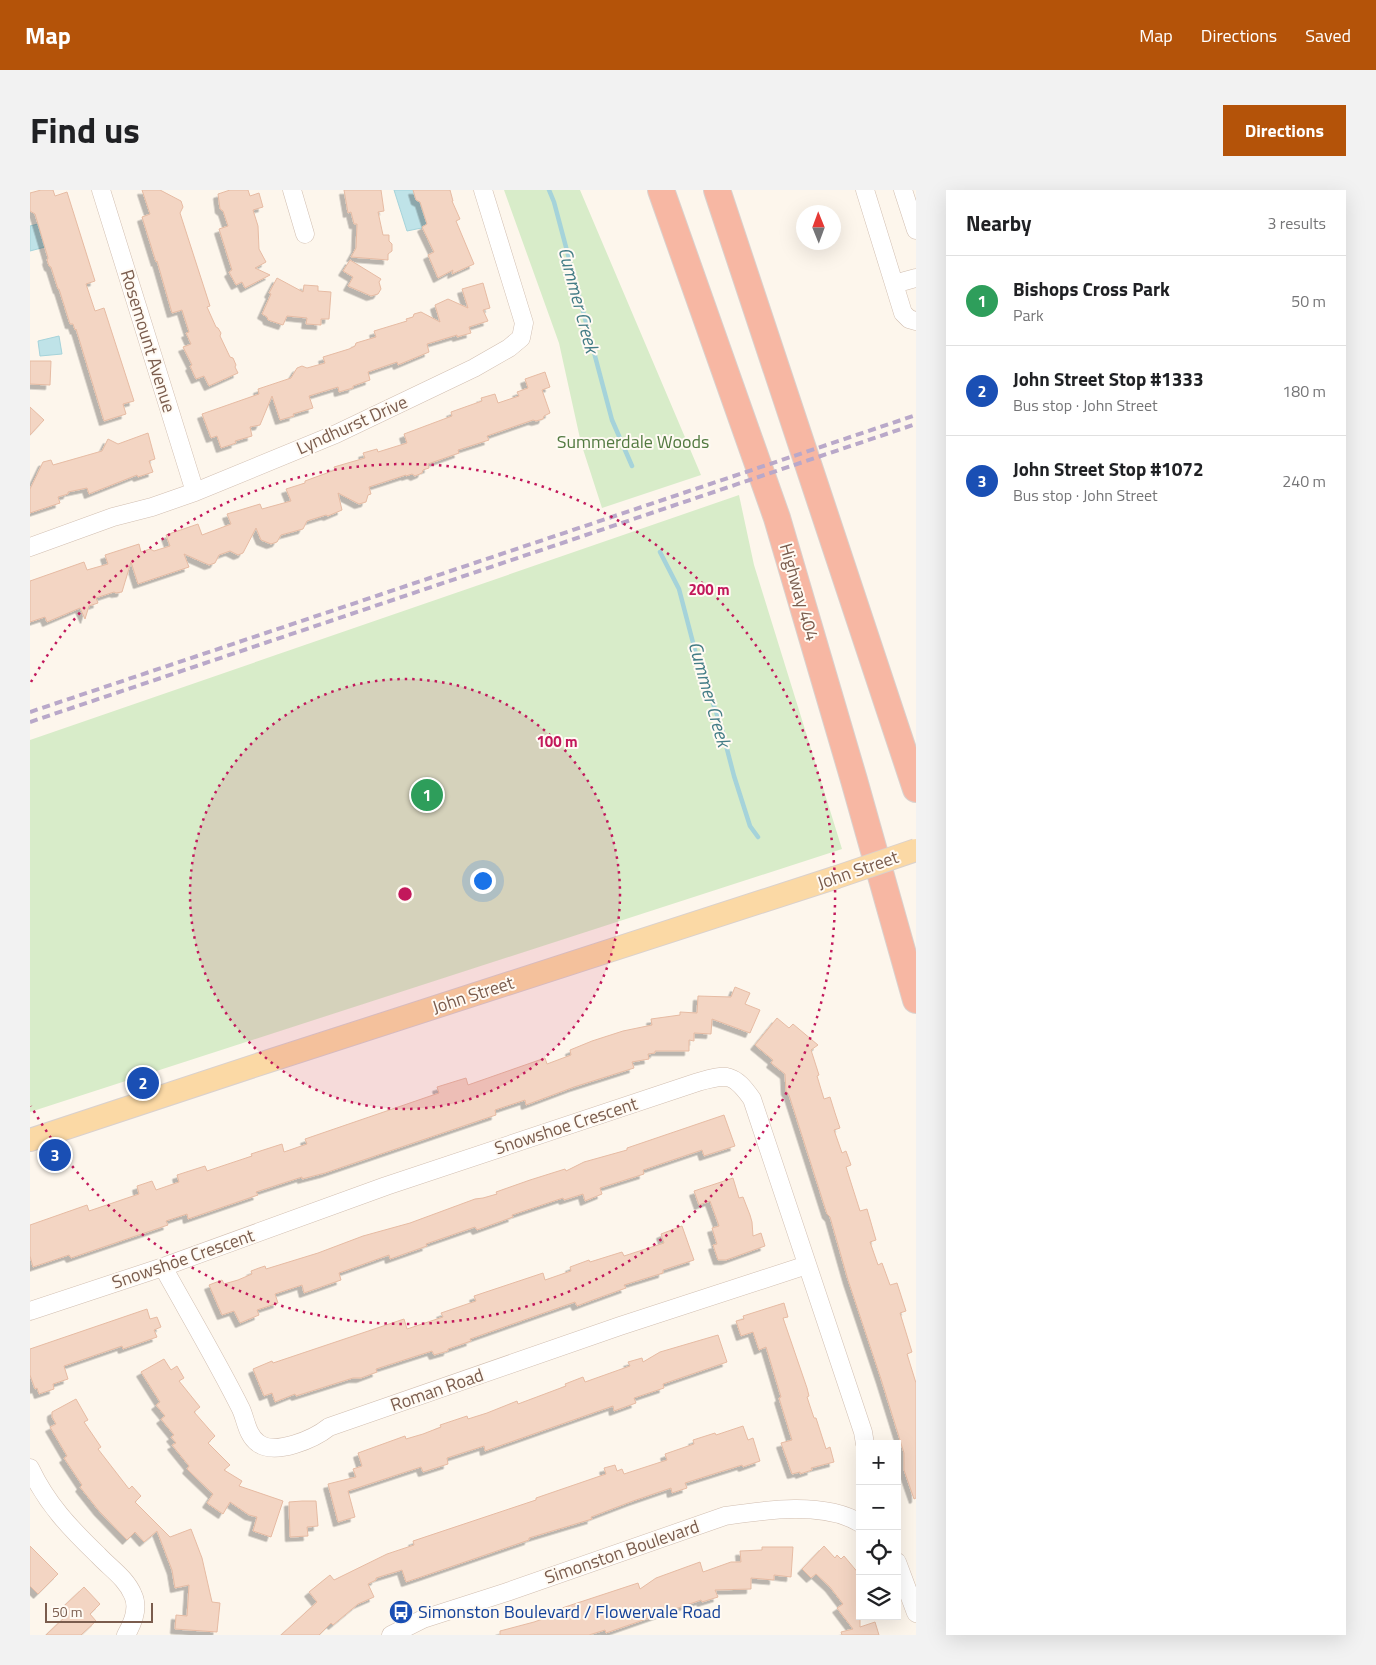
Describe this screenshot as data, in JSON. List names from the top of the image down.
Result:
{
  "streets": {
    "highway": ["Highway 404"],
    "main road": ["John Street"],
    "street": [
      "Rosemount Avenue",
      "Lyndhurst Drive",
      "Snowshoe Crescent",
      "Roman Road",
      "Simonston Boulevard"
    ]
  },
  "crossings": [
    ["Rosemount Avenue", "Lyndhurst Drive"],
    ["Snowshoe Crescent", "Roman Road"]
  ],
  "water": ["Cummer Creek"],
  "parks": ["Summerdale Woods"],
  "places": {
    "bus stop": ["Simonston Boulevard / Flowervale Road"]
  },
  "scale_bar": "50 m",
  "north": "top",
  "page": {
    "header": "Map",
    "nav": ["Map", "Directions", "Saved"],
    "title": "Find us",
    "buttons": "Directions",
    "heading": ["Nearby", "3 results"],
    "list": [
      {
        "mark": "1",
        "name": "Bishops Cross Park",
        "note": "Park",
        "value": "50 m"
      },
      {
        "mark": "2",
        "name": "John Street Stop #1333",
        "note": "Bus stop · John Street",
        "value": "180 m"
      },
      {
        "mark": "3",
        "name": "John Street Stop #1072",
        "note": "Bus stop · John Street",
        "value": "240 m"
      }
    ],
    "pins": ["1", "2", "3"],
    "map_buttons": ["+", "−"],
    "scale": "50 m"
  },
  "rings": ["200 m", "100 m"]
}
